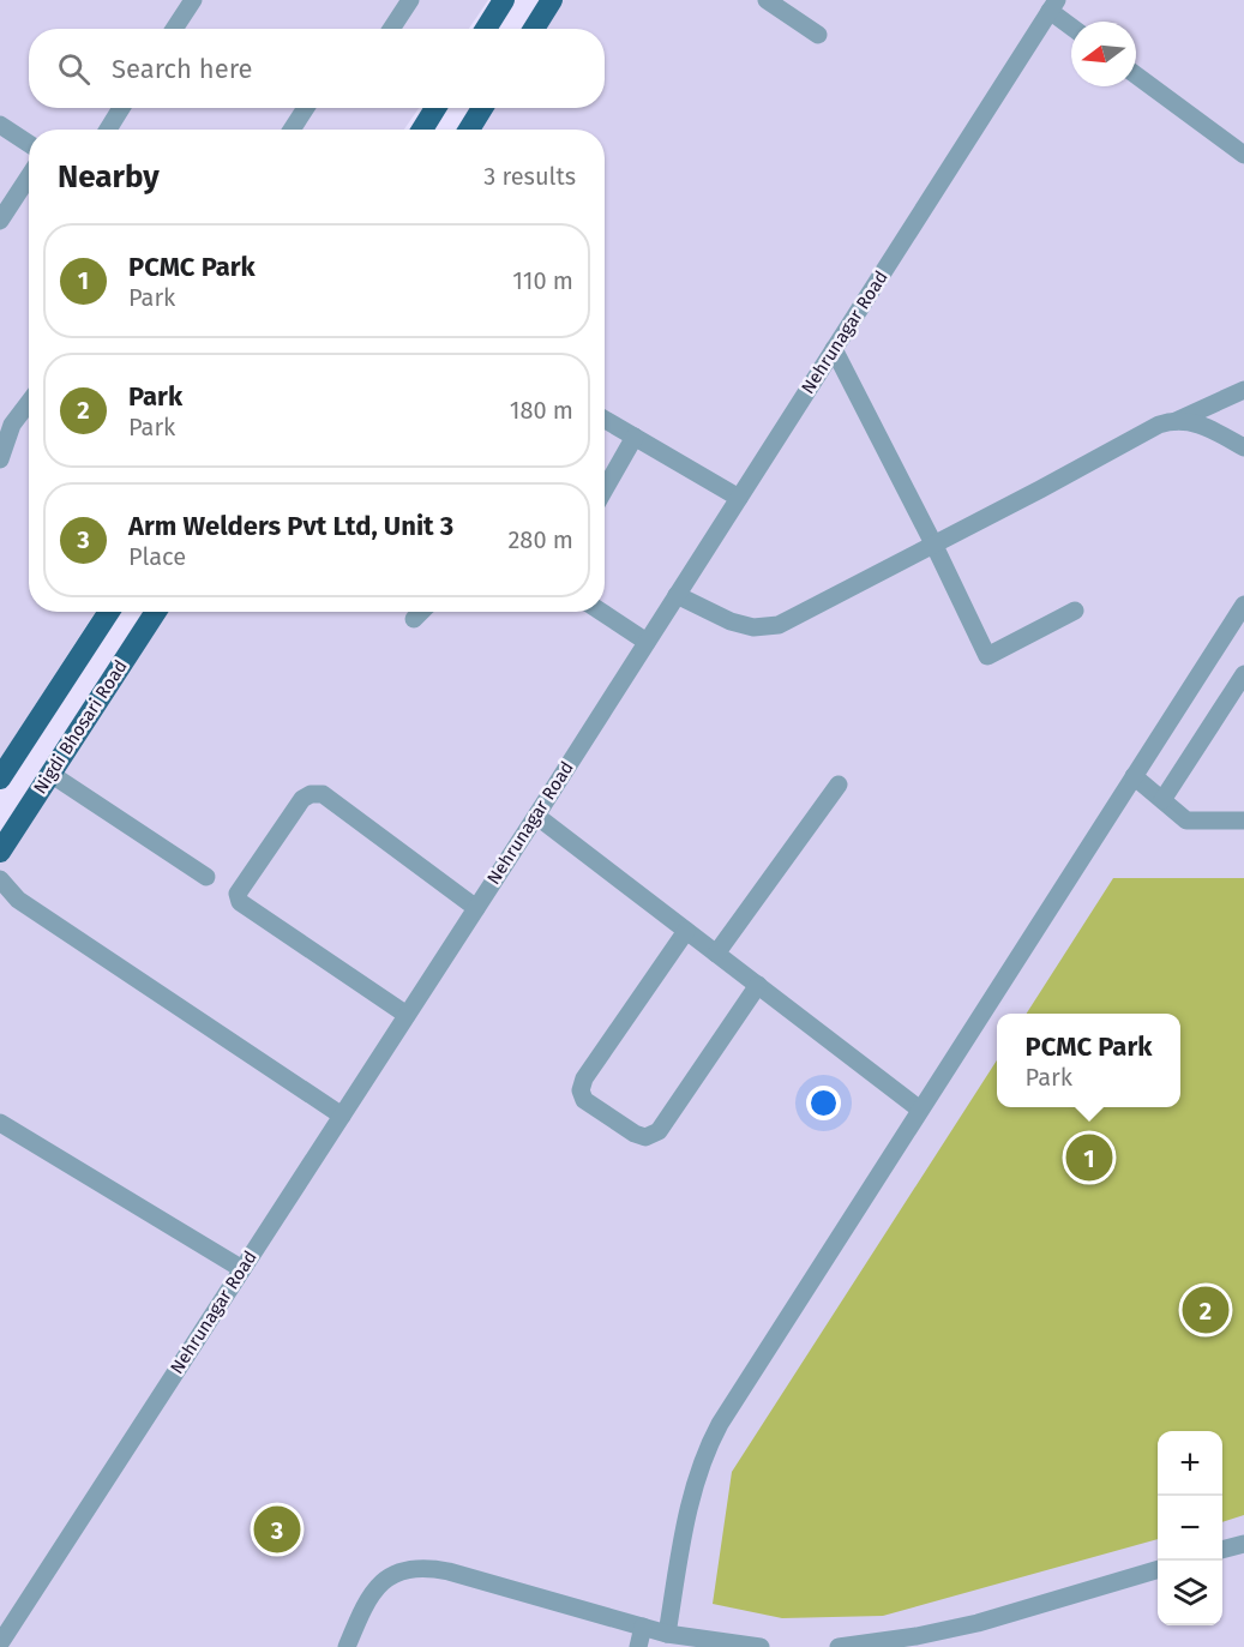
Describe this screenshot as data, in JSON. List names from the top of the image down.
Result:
{
  "streets": {
    "main road": ["Nigdi Bhosari Road"],
    "street": ["Nehrunagar Road"]
  },
  "north": "left",
  "page": {
    "search": "Search here",
    "heading": ["Nearby", "3 results"],
    "list": [
      {
        "mark": "1",
        "name": "PCMC Park",
        "note": "Park",
        "value": "110 m"
      },
      {
        "mark": "2",
        "name": "Park",
        "note": "Park",
        "value": "180 m"
      },
      {
        "mark": "3",
        "name": "Arm Welders Pvt Ltd, Unit 3",
        "note": "Place",
        "value": "280 m"
      }
    ],
    "popup": ["PCMC Park", "Park"],
    "pins": ["1", "2", "3"],
    "map_buttons": ["+", "−"]
  }
}
